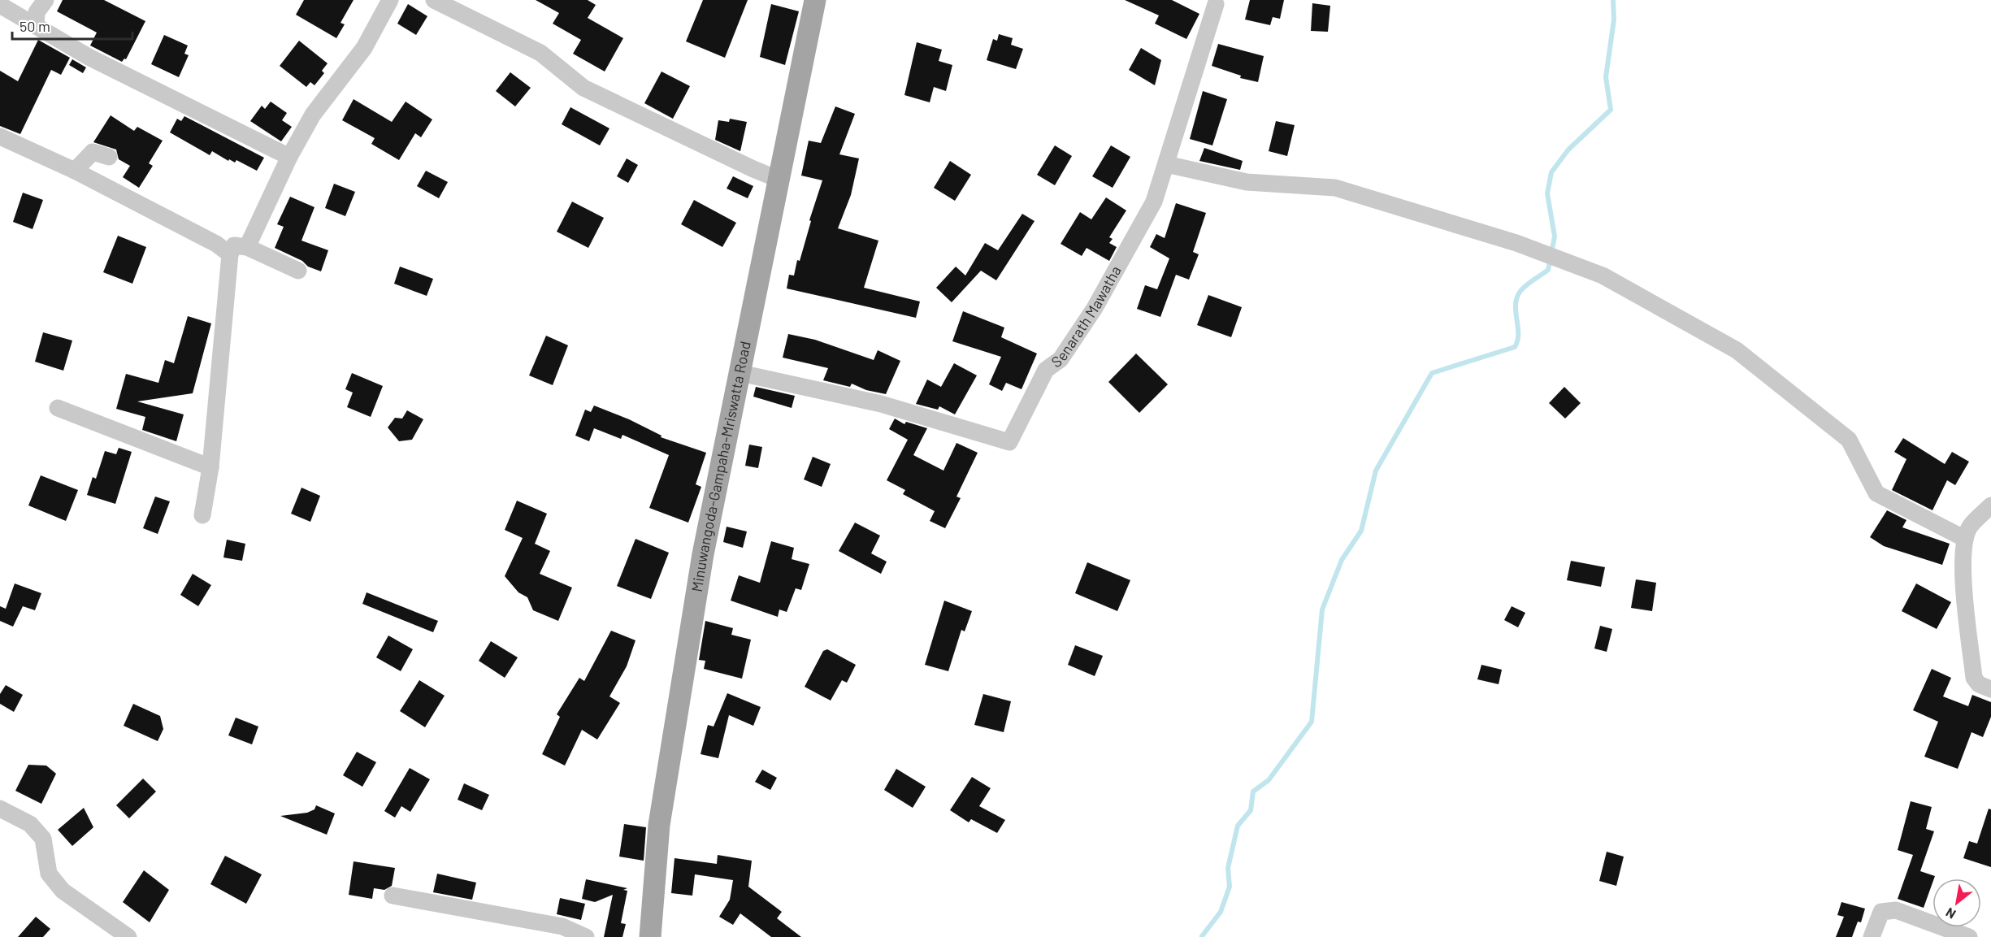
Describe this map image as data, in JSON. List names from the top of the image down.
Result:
{
  "streets": {
    "main road": ["Minuwangoda-Gampaha-Mriswatta Road"],
    "street": ["Senarath Mawatha"]
  },
  "crossings": [
    ["Senarath Mawatha", "Minuwangoda-Gampaha-Mriswatta Road"]
  ],
  "scale_bar": "50 m",
  "north": "bottom left"
}
